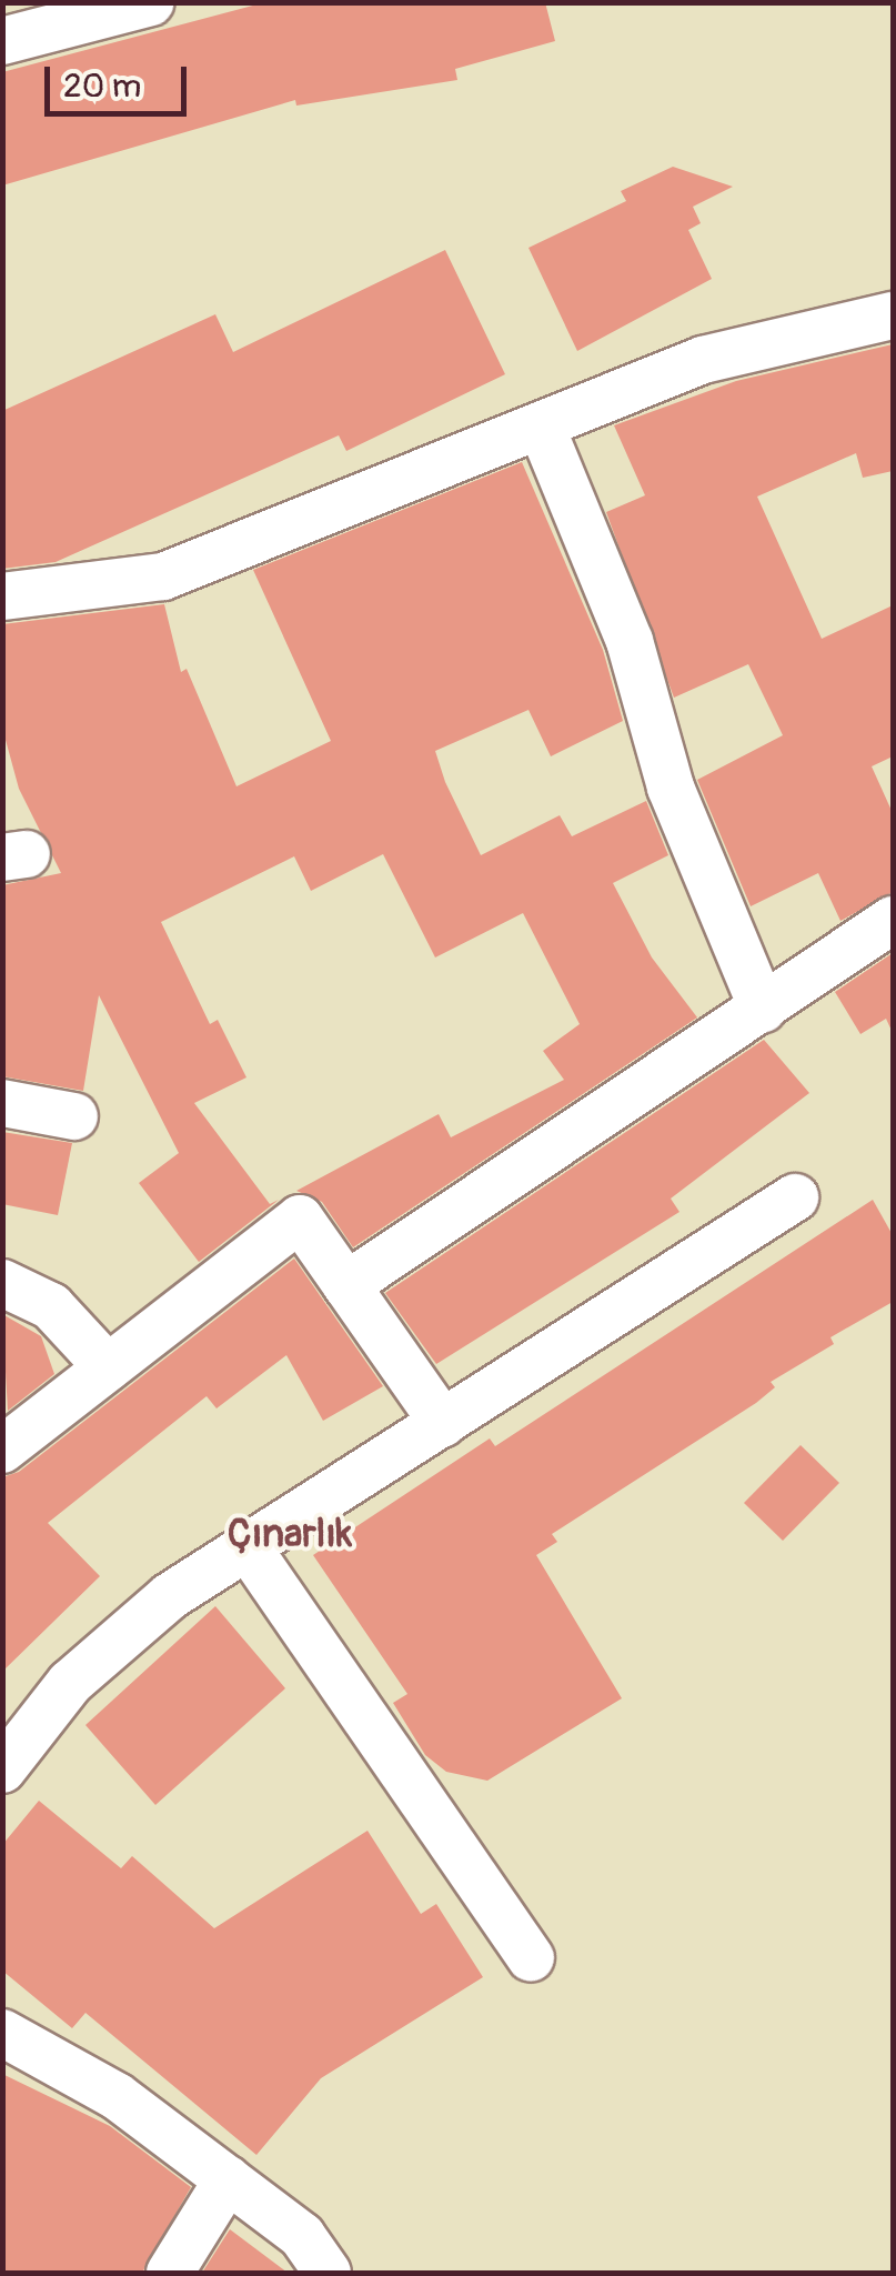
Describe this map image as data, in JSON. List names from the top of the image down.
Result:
{
  "districts": ["Çınarlık"],
  "scale_bar": "20 m"
}
